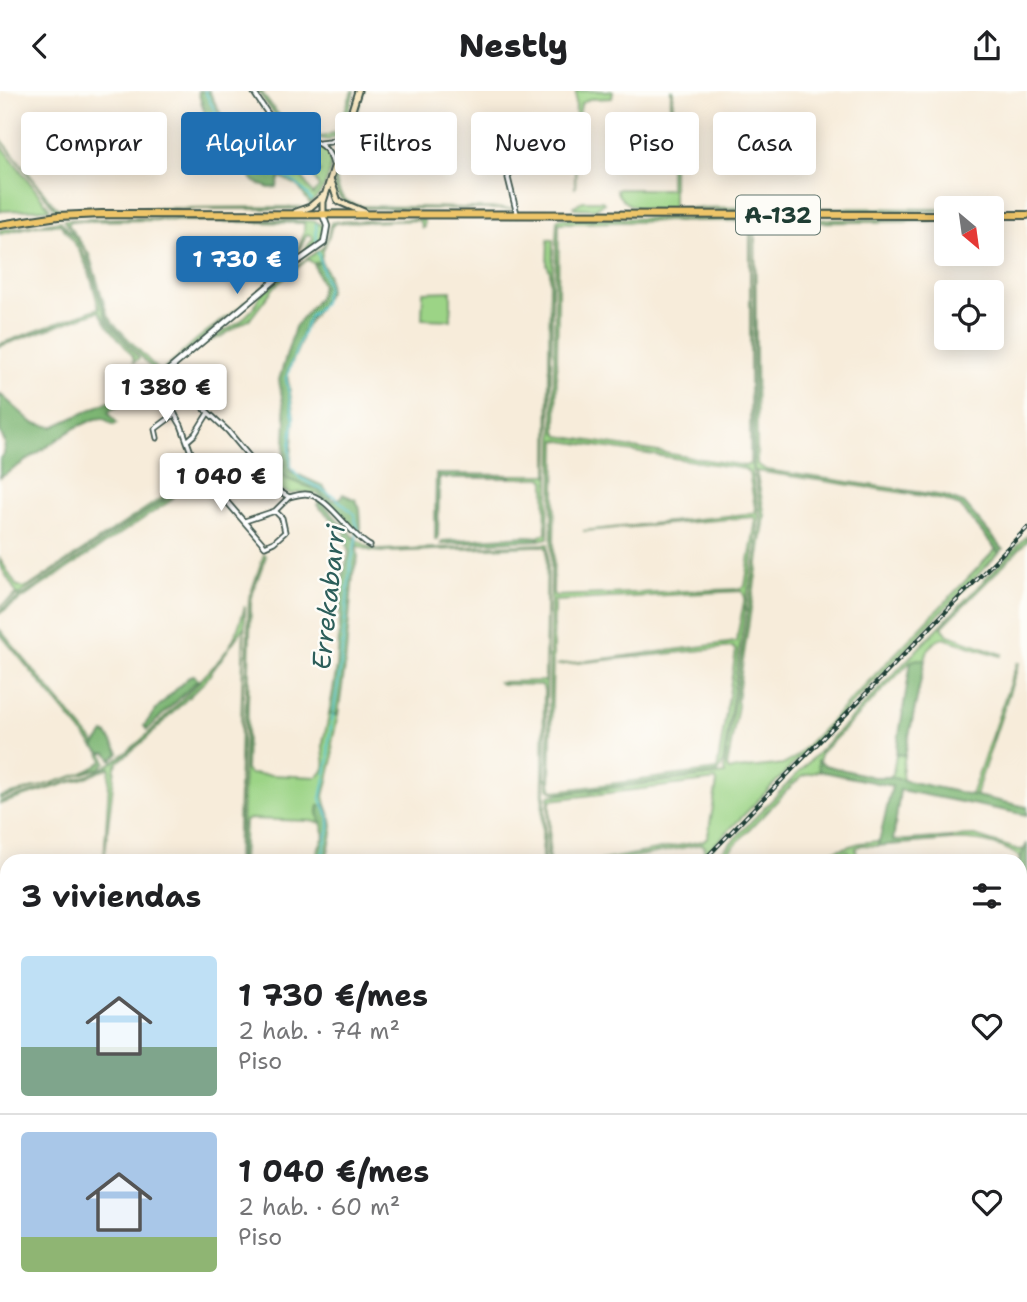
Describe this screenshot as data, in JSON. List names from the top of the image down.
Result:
{
  "streets": {
    "main road": ["A-132"]
  },
  "water": ["Errekabarri"],
  "north": "bottom right",
  "page": {
    "header": "Nestly",
    "chip": [
      "Comprar",
      "Alquilar",
      "Filtros",
      "Nuevo",
      "Piso",
      "Casa"
    ],
    "price": ["1 730 €", "1 380 €", "1 040 €"],
    "heading": "3 viviendas",
    "list": [
      {
        "name": "1 730 €/mes",
        "note": "2 hab. · 74 m² · Piso"
      },
      {
        "name": "1 040 €/mes",
        "note": "2 hab. · 60 m² · Piso"
      }
    ]
  }
}
